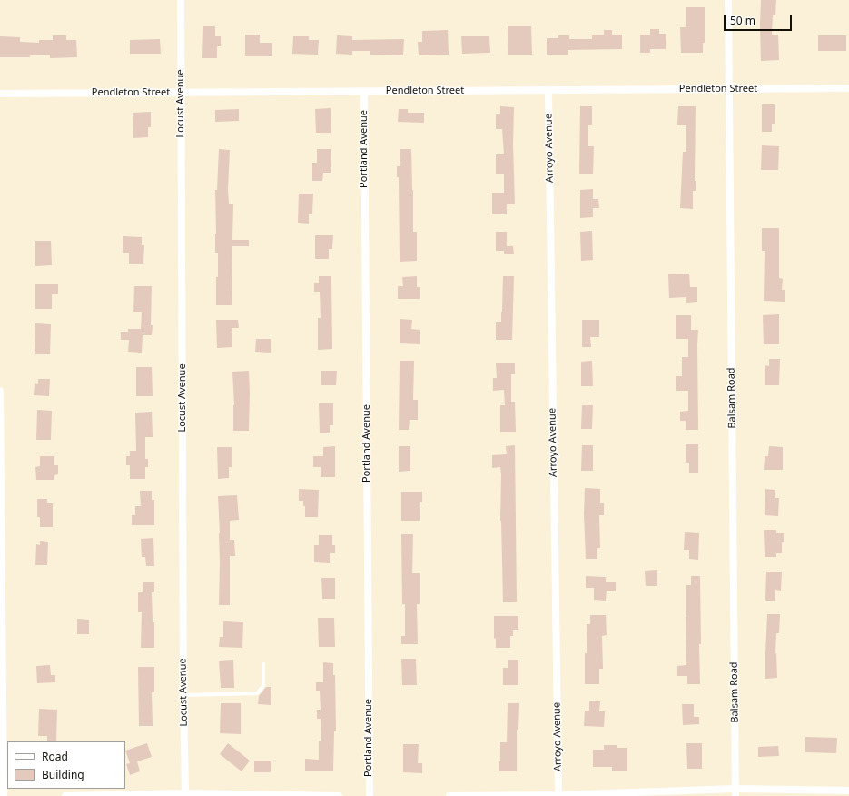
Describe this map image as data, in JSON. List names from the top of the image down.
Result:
{
  "streets": {
    "street": [
      "Pendleton Street",
      "Locust Avenue",
      "Arroyo Avenue",
      "Portland Avenue",
      "Balsam Road"
    ]
  },
  "crossings": [
    ["Pendleton Street", "Locust Avenue"],
    ["Pendleton Street", "Arroyo Avenue"],
    ["Pendleton Street", "Portland Avenue"],
    ["Pendleton Street", "Balsam Road"]
  ],
  "legend": ["Road", "Building"],
  "scale_bar": "50 m"
}
